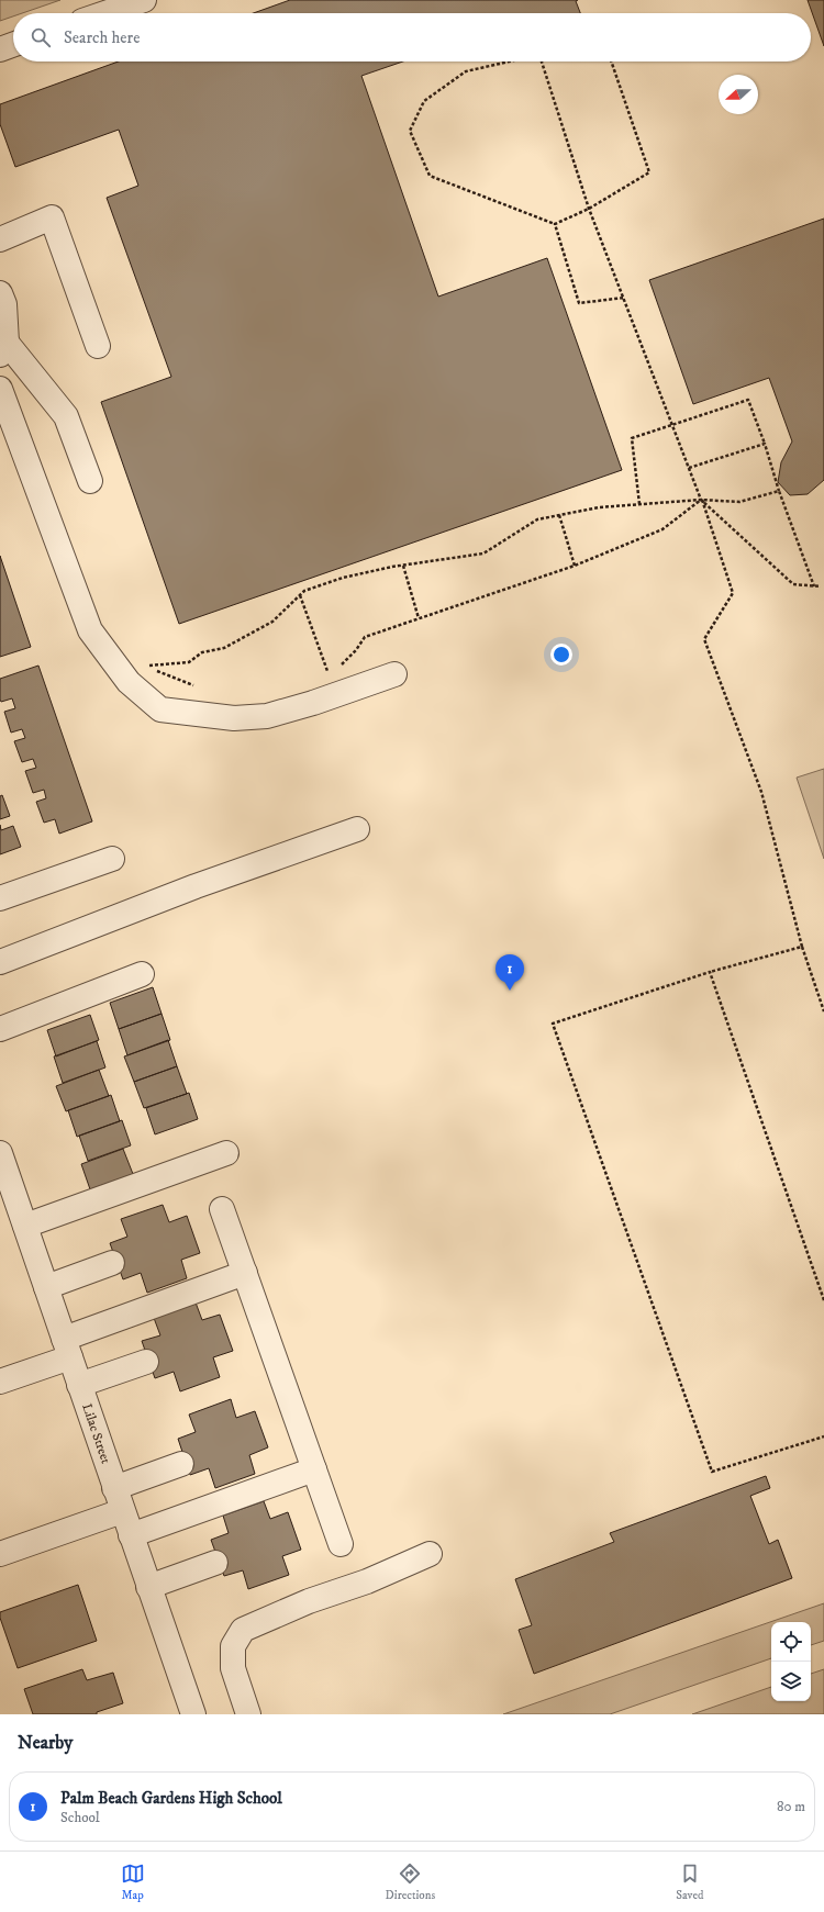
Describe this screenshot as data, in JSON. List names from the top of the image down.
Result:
{
  "streets": {
    "street": ["Lilac Street"]
  },
  "north": "left",
  "page": {
    "search": "Search here",
    "pins": "1",
    "heading": "Nearby",
    "list": [
      {
        "mark": "1",
        "name": "Palm Beach Gardens High School",
        "note": "School",
        "value": "80 m"
      }
    ],
    "nav": ["Map", "Directions", "Saved"]
  }
}
